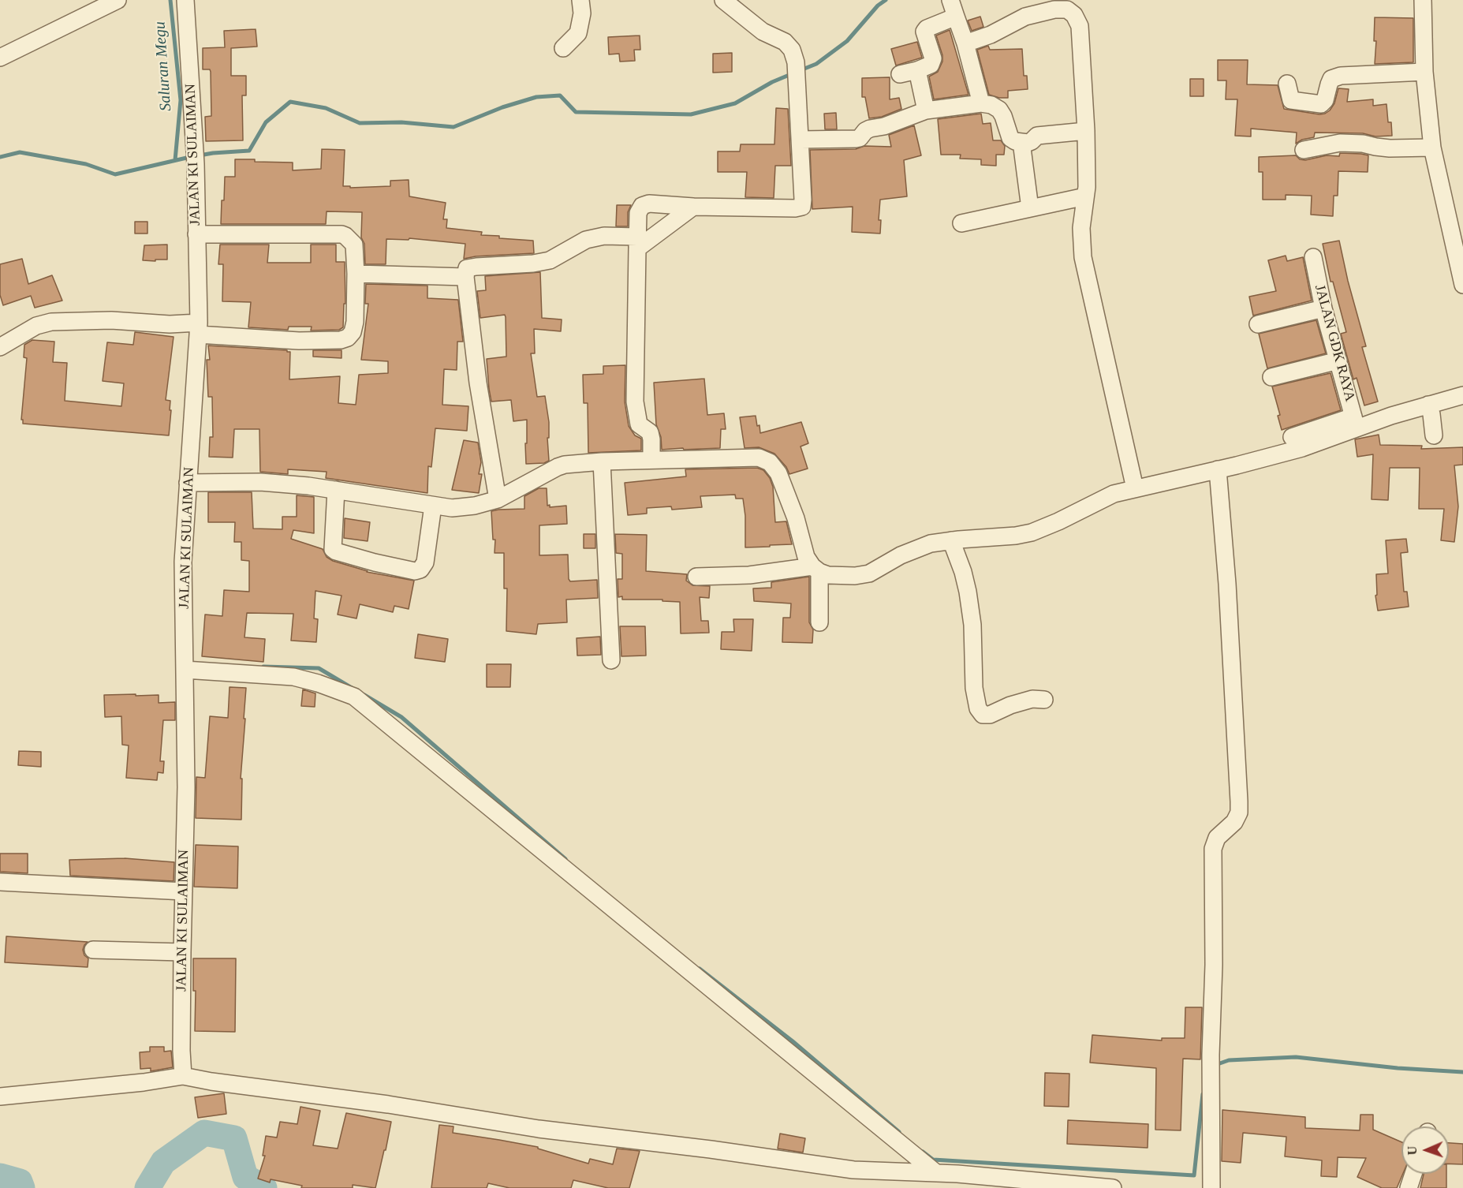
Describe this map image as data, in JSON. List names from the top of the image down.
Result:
{
  "streets": {
    "street": ["JALAN KI SULAIMAN", "JALAN GDK RAYA"]
  },
  "water": ["Saluran Megu"],
  "north": "left"
}
